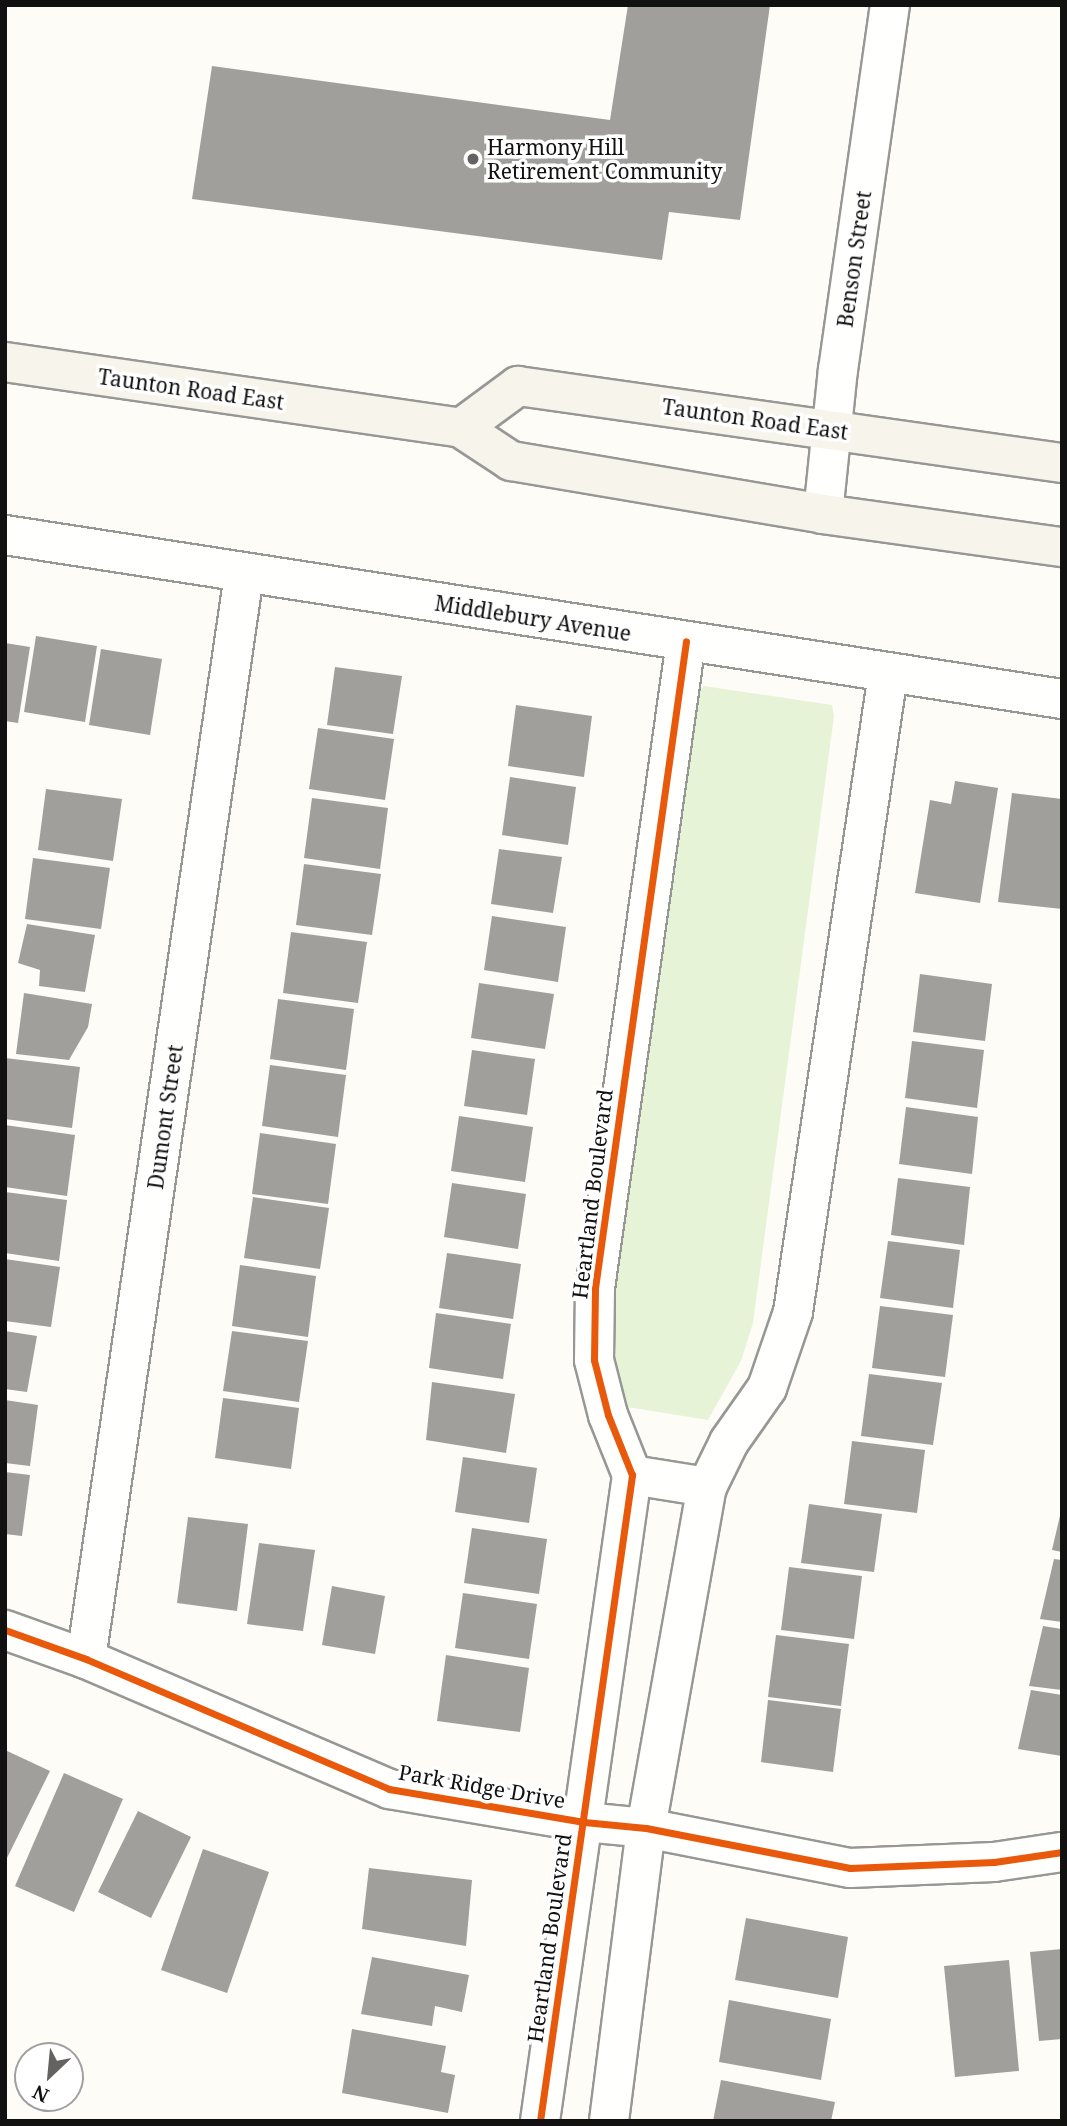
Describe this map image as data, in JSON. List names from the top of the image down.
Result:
{
  "streets": {
    "main road": ["Taunton Road East"],
    "street": [
      "Benson Street",
      "Middlebury Avenue",
      "Dumont Street",
      "Heartland Boulevard",
      "Park Ridge Drive"
    ]
  },
  "crossings": [
    ["Benson Street", "Taunton Road East"],
    ["Middlebury Avenue", "Dumont Street"],
    ["Middlebury Avenue", "Heartland Boulevard"],
    ["Dumont Street", "Park Ridge Drive"],
    ["Heartland Boulevard", "Park Ridge Drive"]
  ],
  "places": ["Harmony Hill Retirement Community"],
  "north": "bottom left"
}
